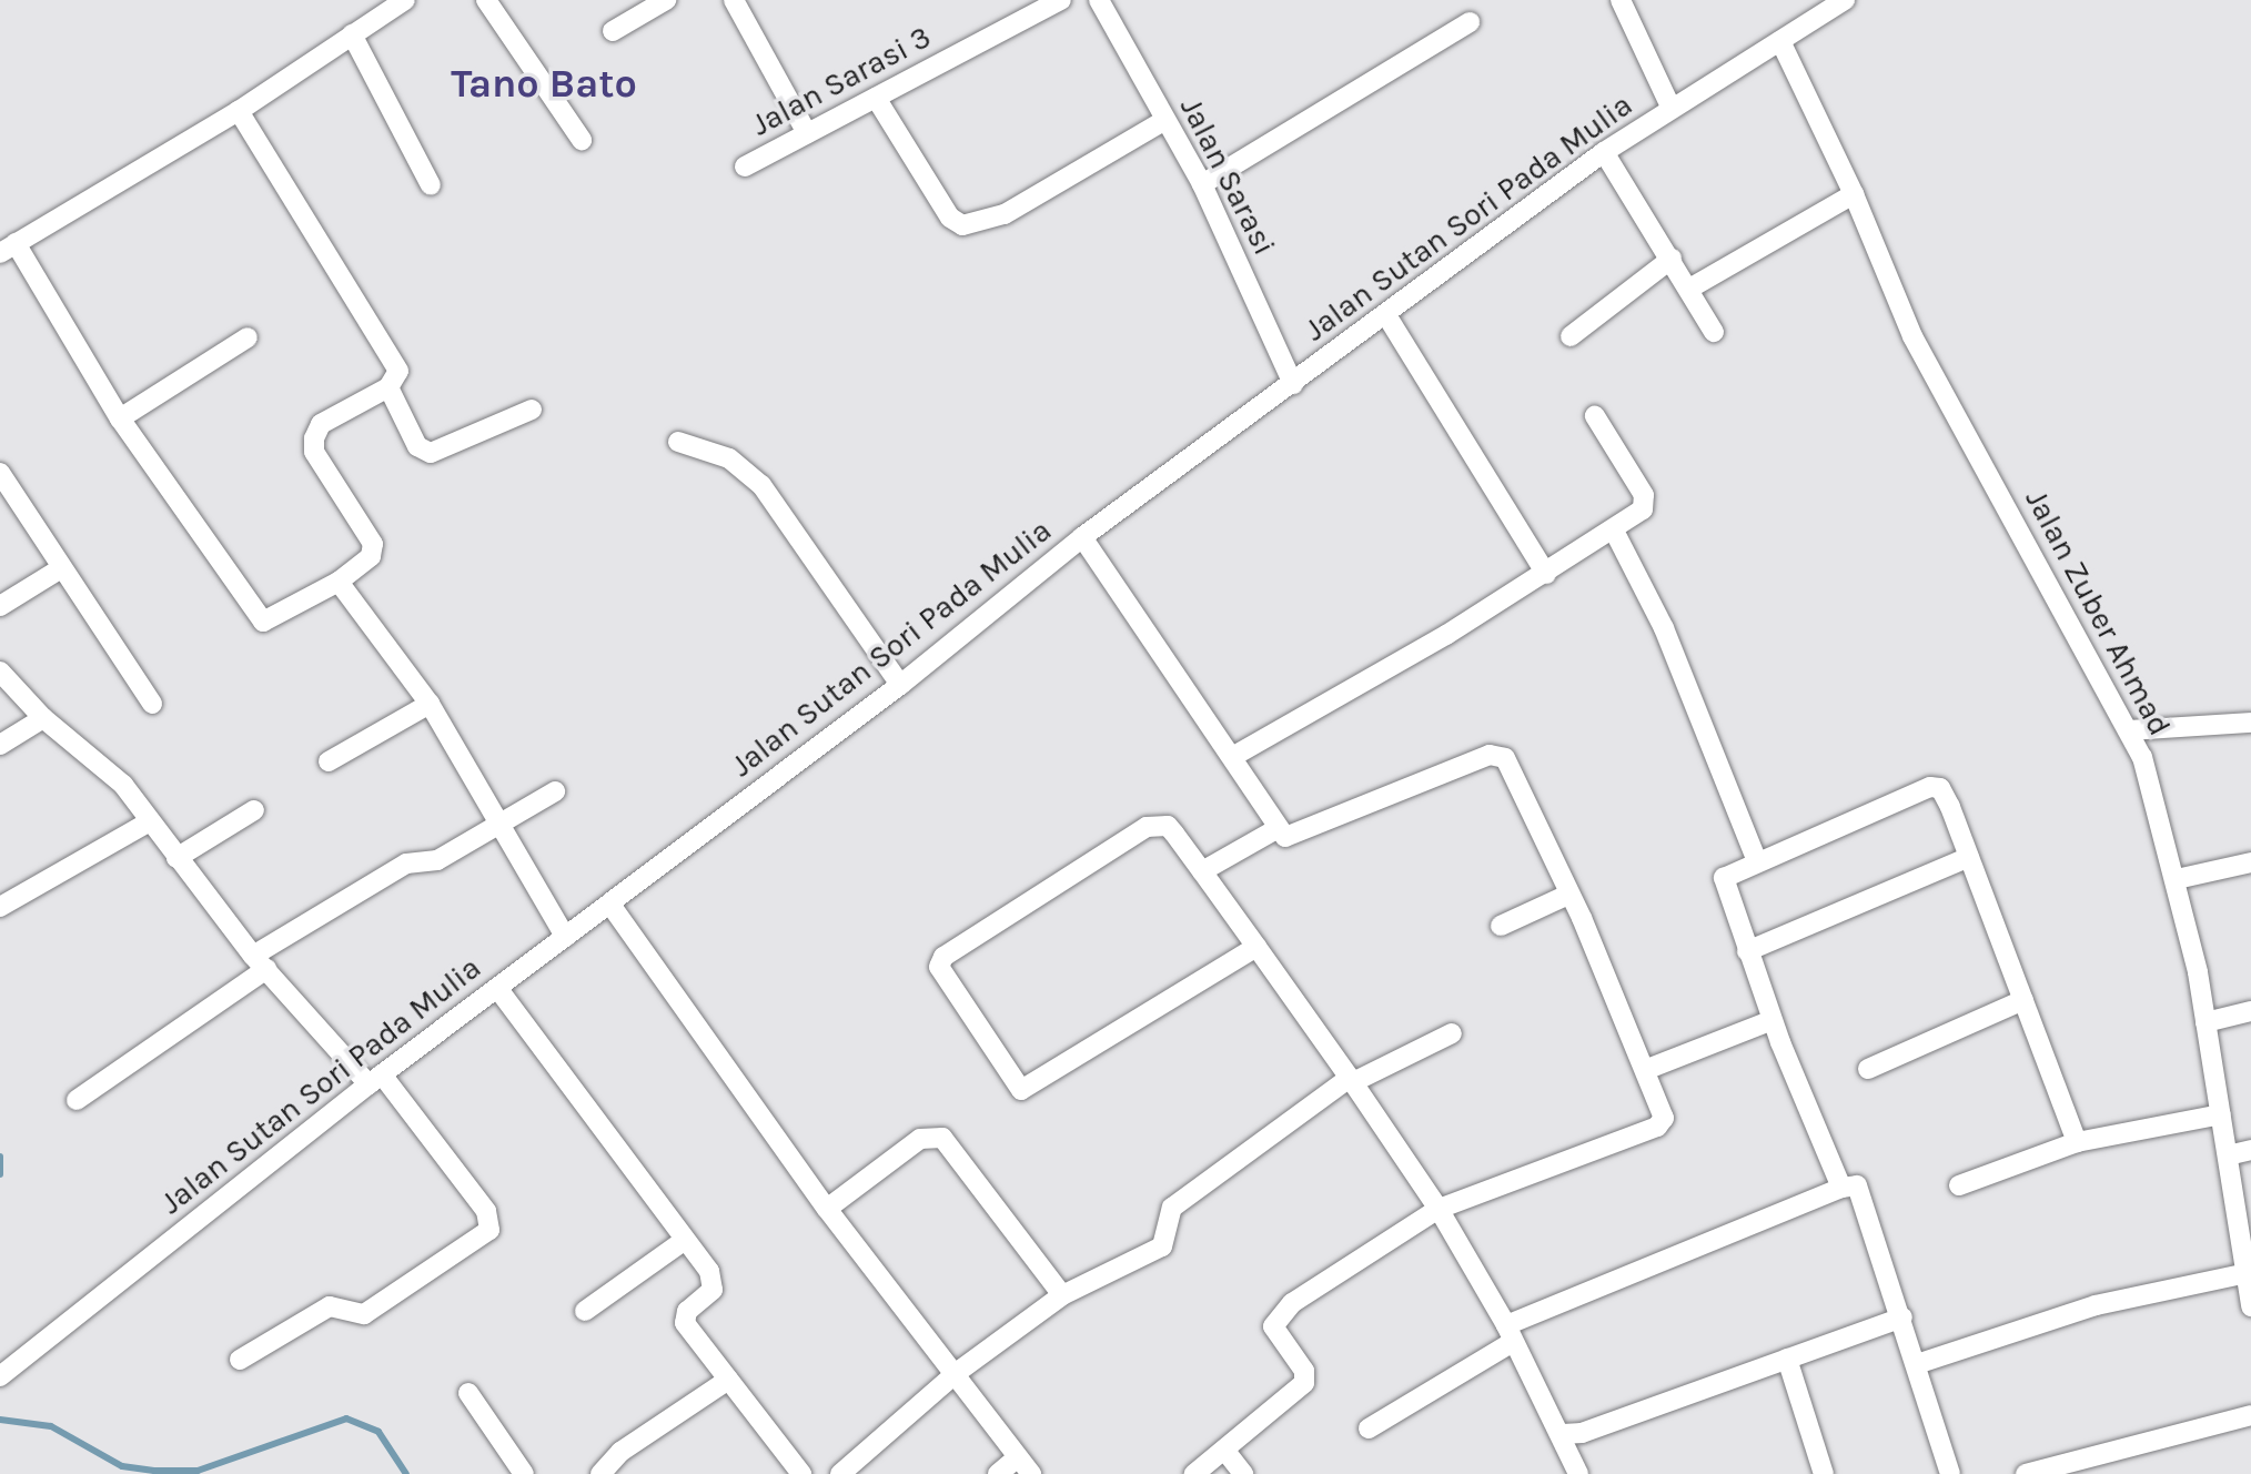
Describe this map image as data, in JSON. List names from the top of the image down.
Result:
{
  "streets": {
    "street": [
      "Jalan Sarasi 3",
      "Jalan Sarasi",
      "Jalan Sutan Sori Pada Mulia",
      "Jalan Zuber Ahmad"
    ]
  },
  "crossings": [
    ["Jalan Sarasi", "Jalan Sutan Sori Pada Mulia"],
    ["Jalan Sutan Sori Pada Mulia", "Jalan Zuber Ahmad"]
  ],
  "districts": ["Tano Bato"]
}
